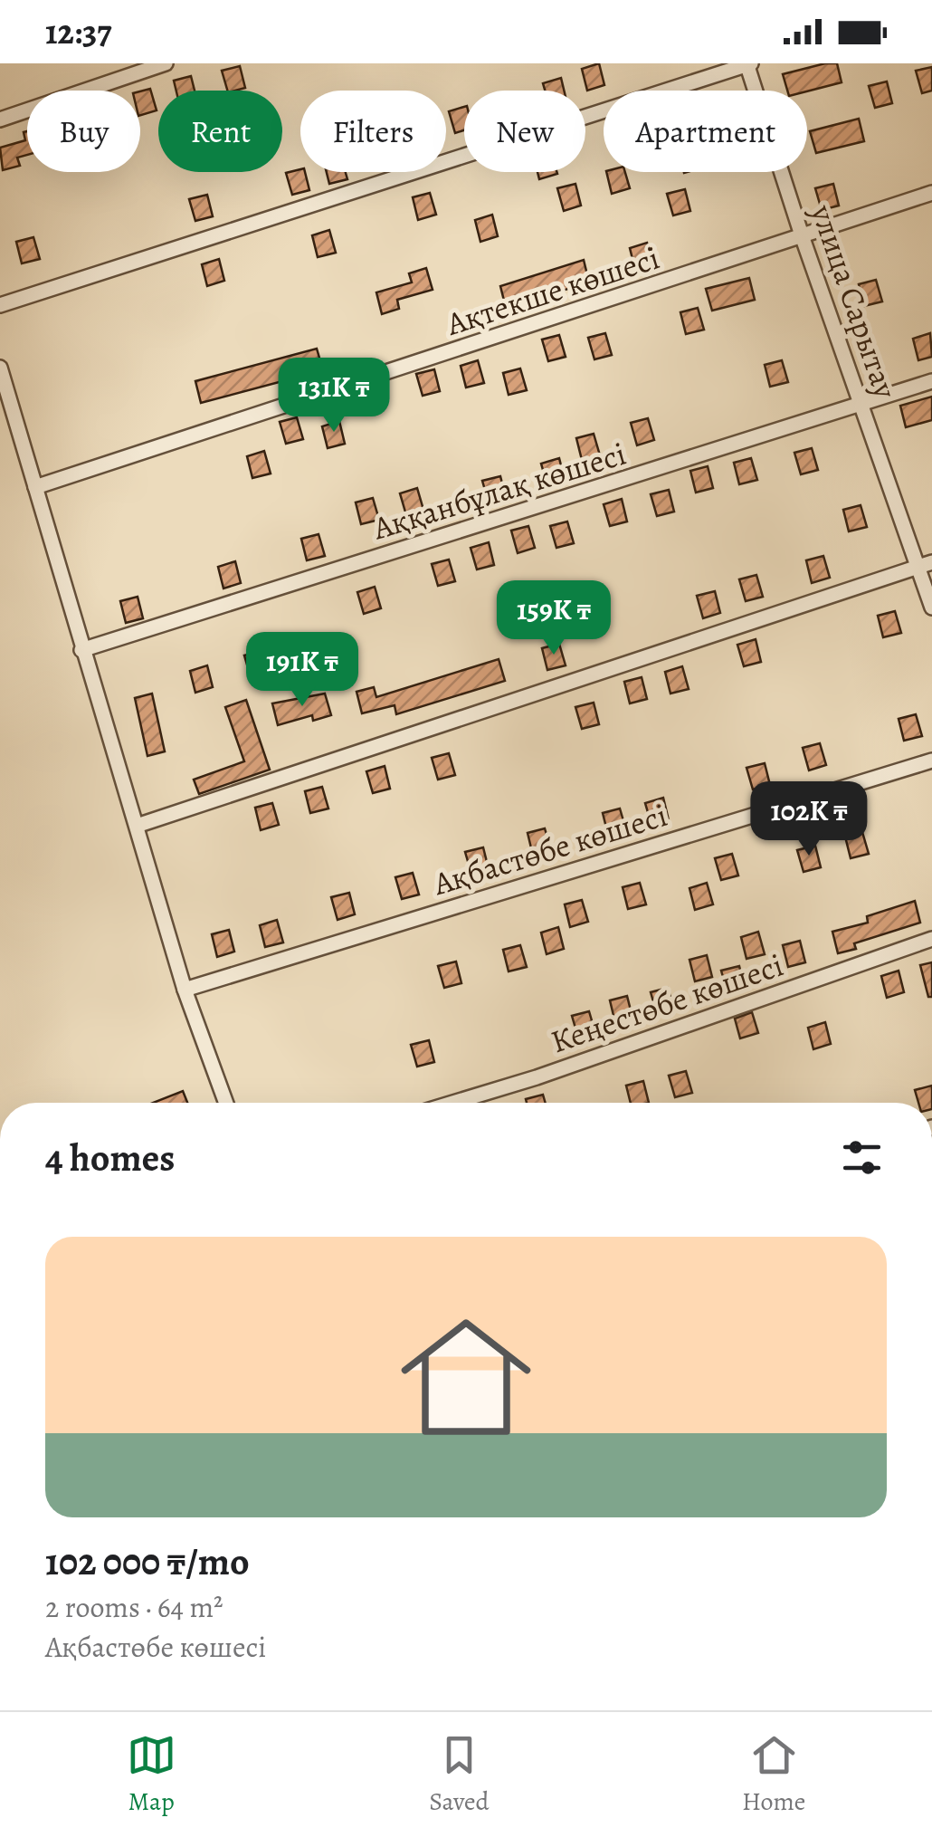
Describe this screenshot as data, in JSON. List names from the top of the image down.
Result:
{
  "streets": {
    "street": [
      "Ақтекше көшесі",
      "улица Сарытау",
      "Аққанбұлақ көшесі",
      "Ақбастөбе көшесі",
      "Кеңестөбе көшесі"
    ]
  },
  "crossings": [
    ["Ақтекше көшесі", "улица Сарытау"],
    ["улица Сарытау", "Аққанбұлақ көшесі"]
  ],
  "page": {
    "status": "12:37",
    "chip": [
      "Buy",
      "Rent",
      "Filters",
      "New",
      "Apartment"
    ],
    "price": [
      "131K ₸",
      "159K ₸",
      "191K ₸",
      "102K ₸"
    ],
    "heading": "4 homes",
    "list": [
      {
        "name": "102 000 ₸/mo",
        "note": "2 rooms · 64 m² · Ақбастөбе көшесі"
      }
    ],
    "tabs": ["Map", "Saved", "Home"]
  }
}
